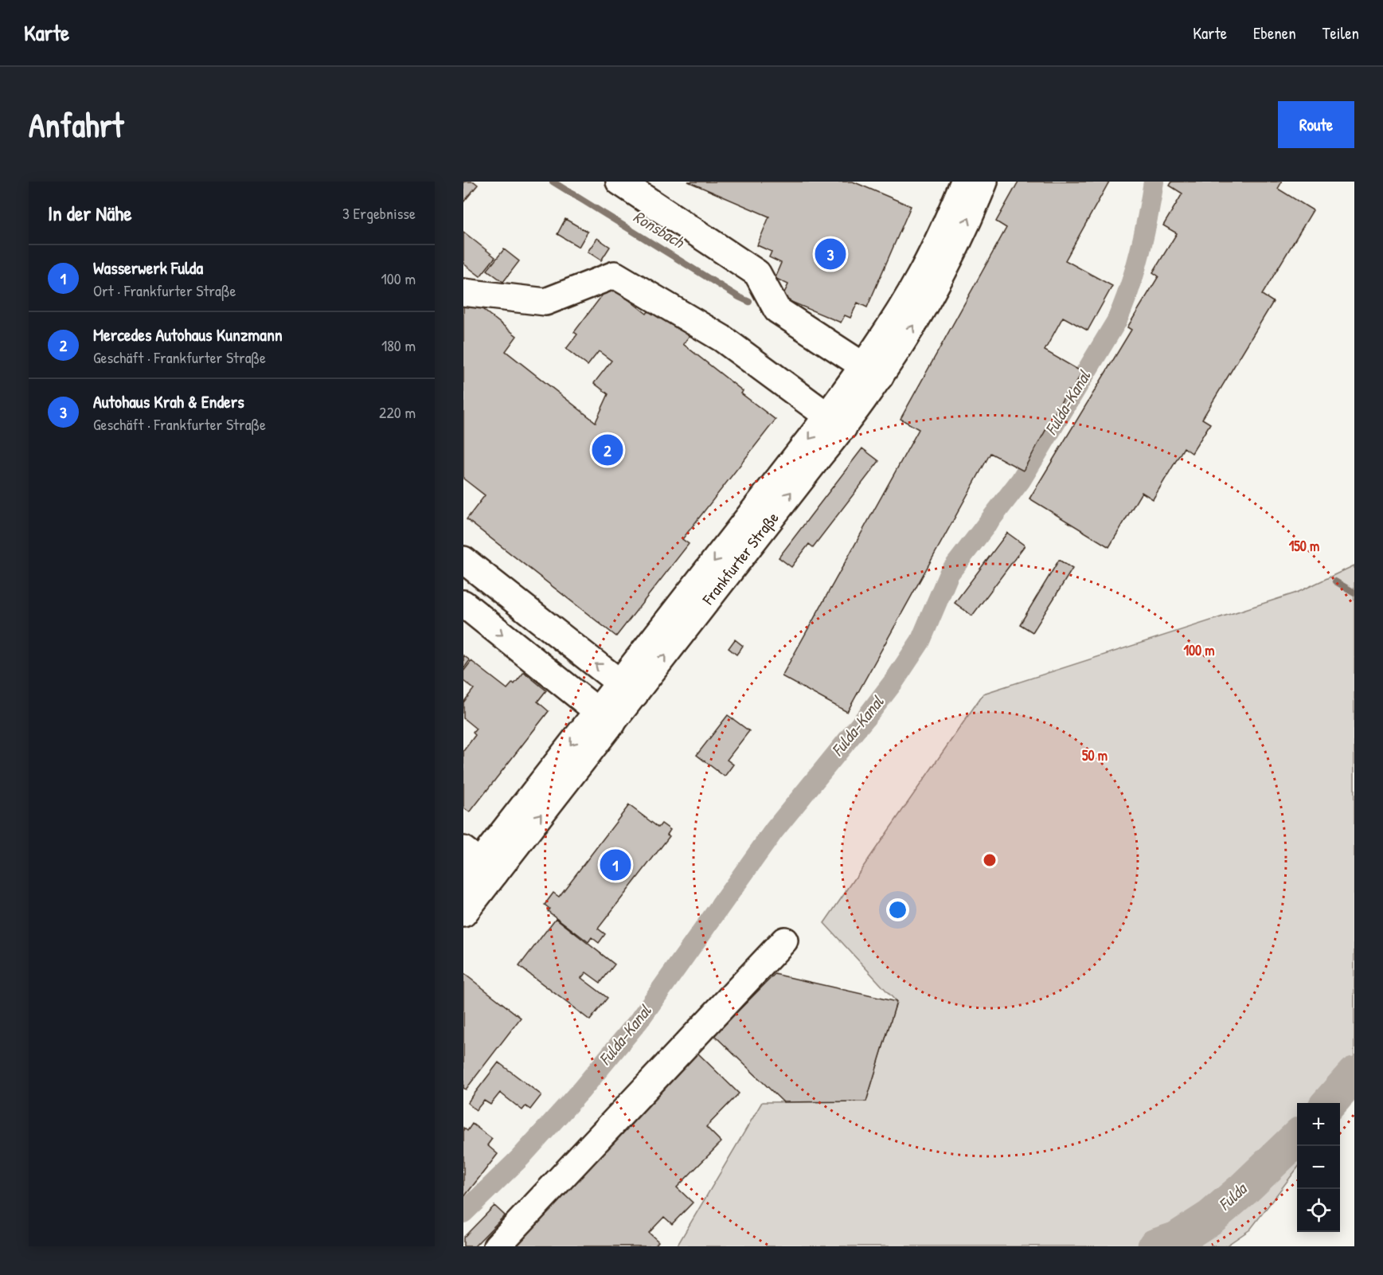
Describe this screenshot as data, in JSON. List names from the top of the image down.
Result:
{
  "streets": {
    "main road": ["Frankfurter Straße"]
  },
  "water": ["Ronsbach", "Fulda-Kanal", "Fulda"],
  "page": {
    "header": "Karte",
    "nav": ["Karte", "Ebenen", "Teilen"],
    "buttons": "Route",
    "title": "Anfahrt",
    "heading": ["In der Nähe", "3 Ergebnisse"],
    "pins": ["3", "2", "1"],
    "list": [
      {
        "mark": "1",
        "name": "Wasserwerk Fulda",
        "note": "Ort · Frankfurter Straße",
        "value": "100 m"
      },
      {
        "mark": "2",
        "name": "Mercedes Autohaus Kunzmann",
        "note": "Geschäft · Frankfurter Straße",
        "value": "180 m"
      },
      {
        "mark": "3",
        "name": "Autohaus Krah & Enders",
        "note": "Geschäft · Frankfurter Straße",
        "value": "220 m"
      }
    ],
    "map_buttons": ["+", "−"]
  },
  "rings": ["150 m", "100 m", "50 m"]
}
